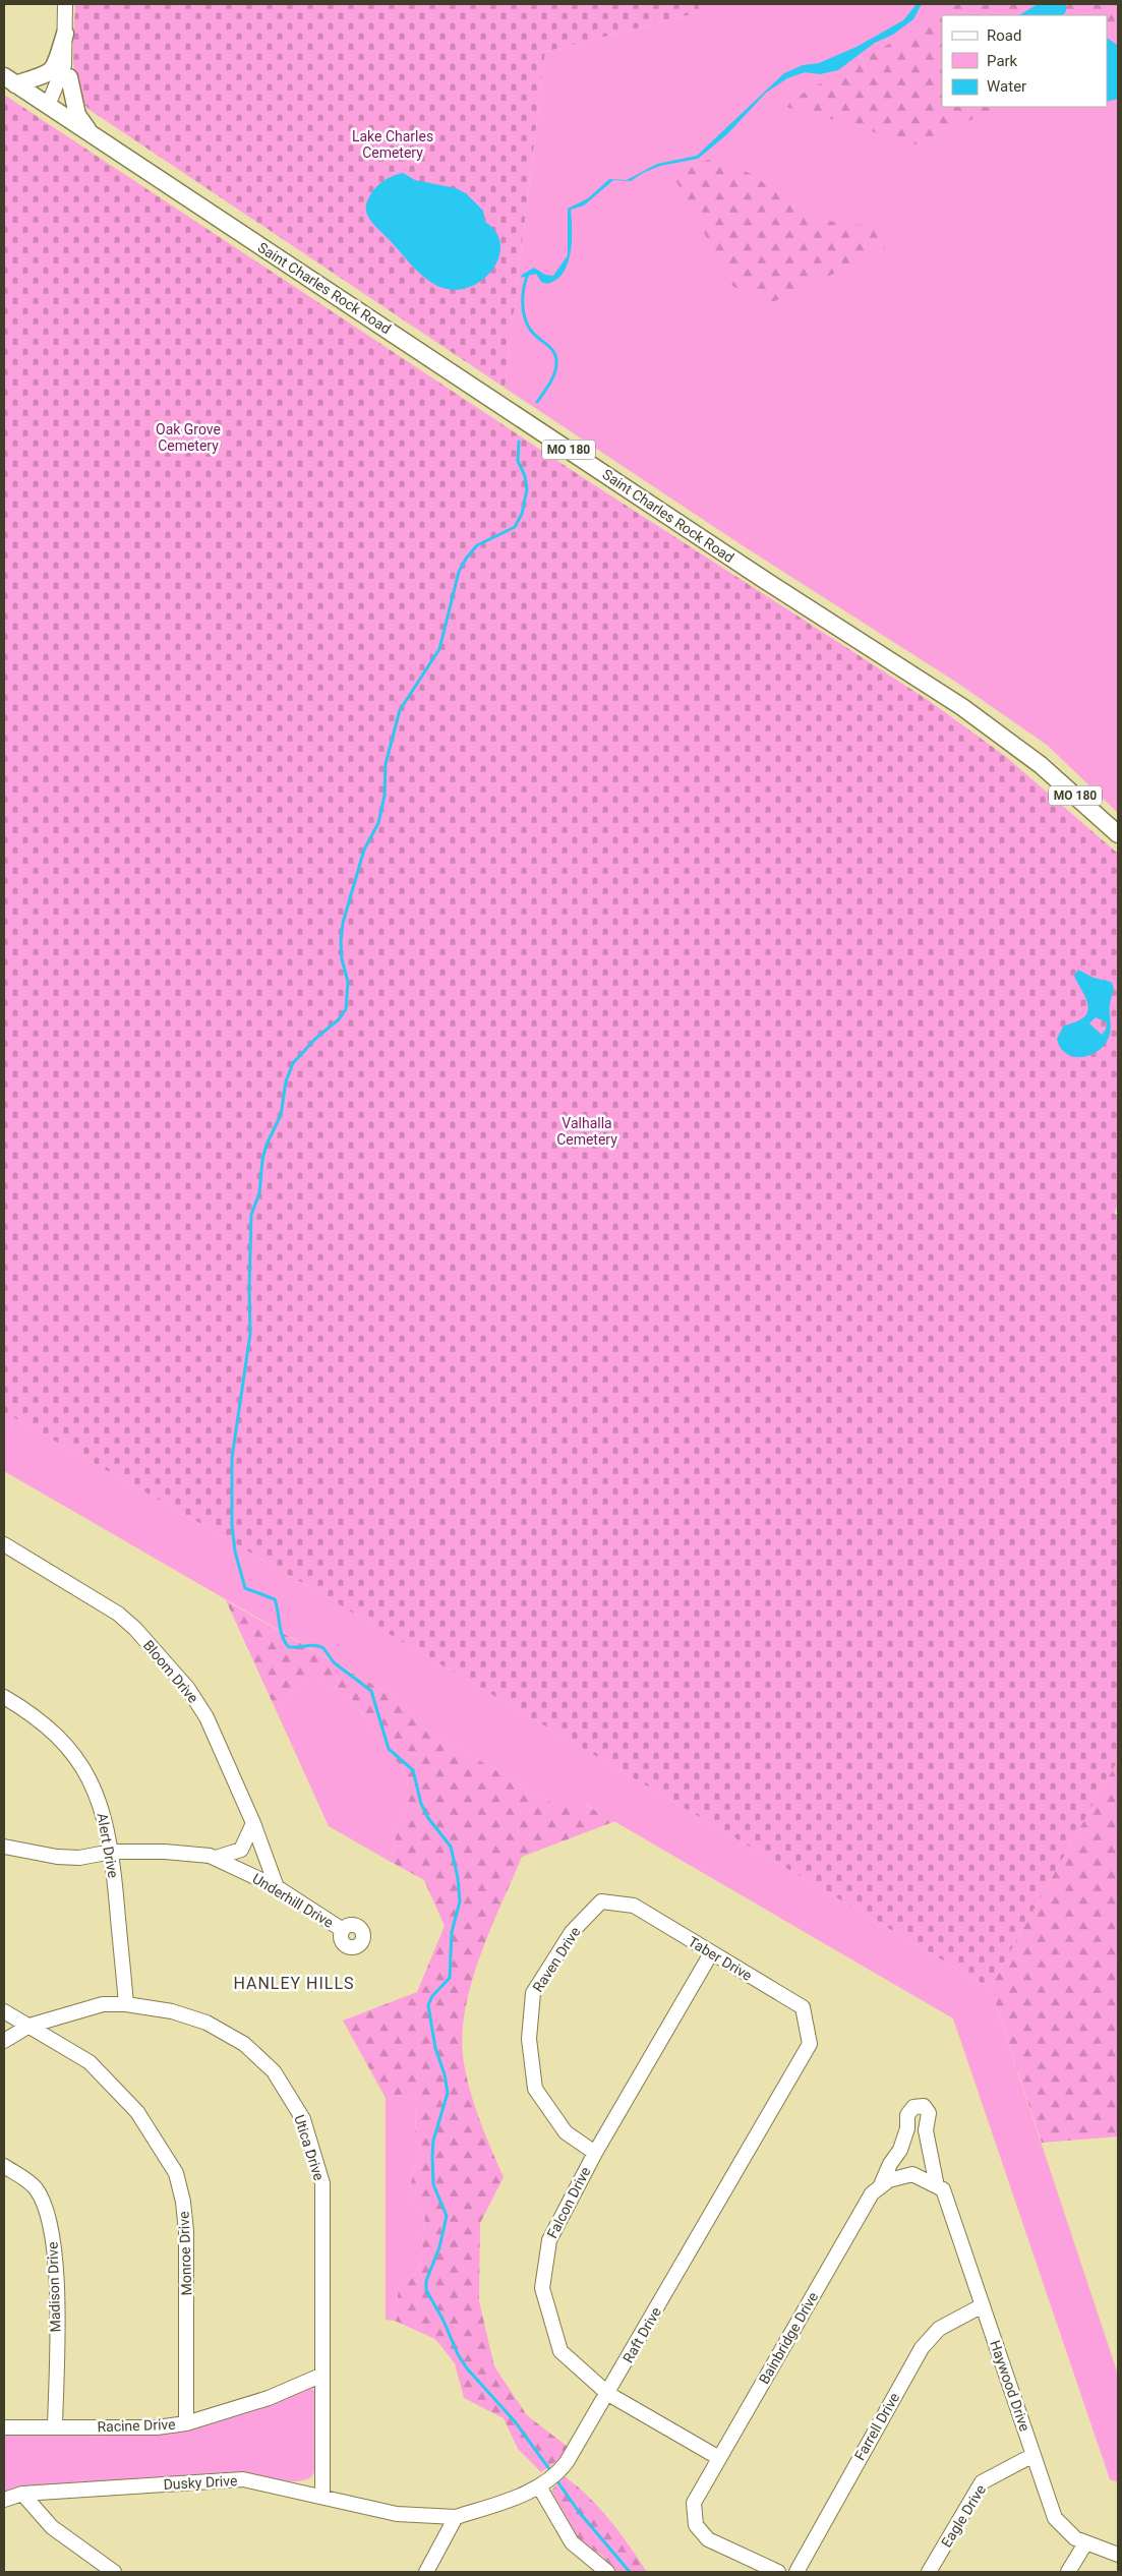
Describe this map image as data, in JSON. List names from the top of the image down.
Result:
{
  "streets": {
    "main road": ["Saint Charles Rock Road", "MO 180"],
    "street": [
      "Bloom Drive",
      "Alert Drive",
      "Underhill Drive",
      "Taber Drive",
      "Raven Drive",
      "Utica Drive",
      "Falcon Drive",
      "Monroe Drive",
      "Madison Drive",
      "Raft Drive",
      "Bainbridge Drive",
      "Haywood Drive",
      "Racine Drive",
      "Farrell Drive",
      "Dusky Drive",
      "Eagle Drive"
    ]
  },
  "crossings": [
    ["Bloom Drive", "Underhill Drive"],
    ["Alert Drive", "Underhill Drive"],
    ["Alert Drive", "Utica Drive"],
    ["Taber Drive", "Raven Drive"],
    ["Taber Drive", "Falcon Drive"],
    ["Taber Drive", "Raft Drive"],
    ["Raven Drive", "Falcon Drive"],
    ["Utica Drive", "Monroe Drive"],
    ["Utica Drive", "Racine Drive"],
    ["Utica Drive", "Dusky Drive"],
    ["Falcon Drive", "Raft Drive"],
    ["Falcon Drive", "Bainbridge Drive"],
    ["Monroe Drive", "Racine Drive"],
    ["Madison Drive", "Racine Drive"],
    ["Raft Drive", "Dusky Drive"],
    ["Bainbridge Drive", "Haywood Drive"],
    ["Haywood Drive", "Farrell Drive"],
    ["Haywood Drive", "Eagle Drive"]
  ],
  "districts": ["HANLEY HILLS"],
  "parks": ["Lake Charles Cemetery", "Oak Grove Cemetery", "Valhalla Cemetery"],
  "legend": ["Road", "Park", "Water"]
}
